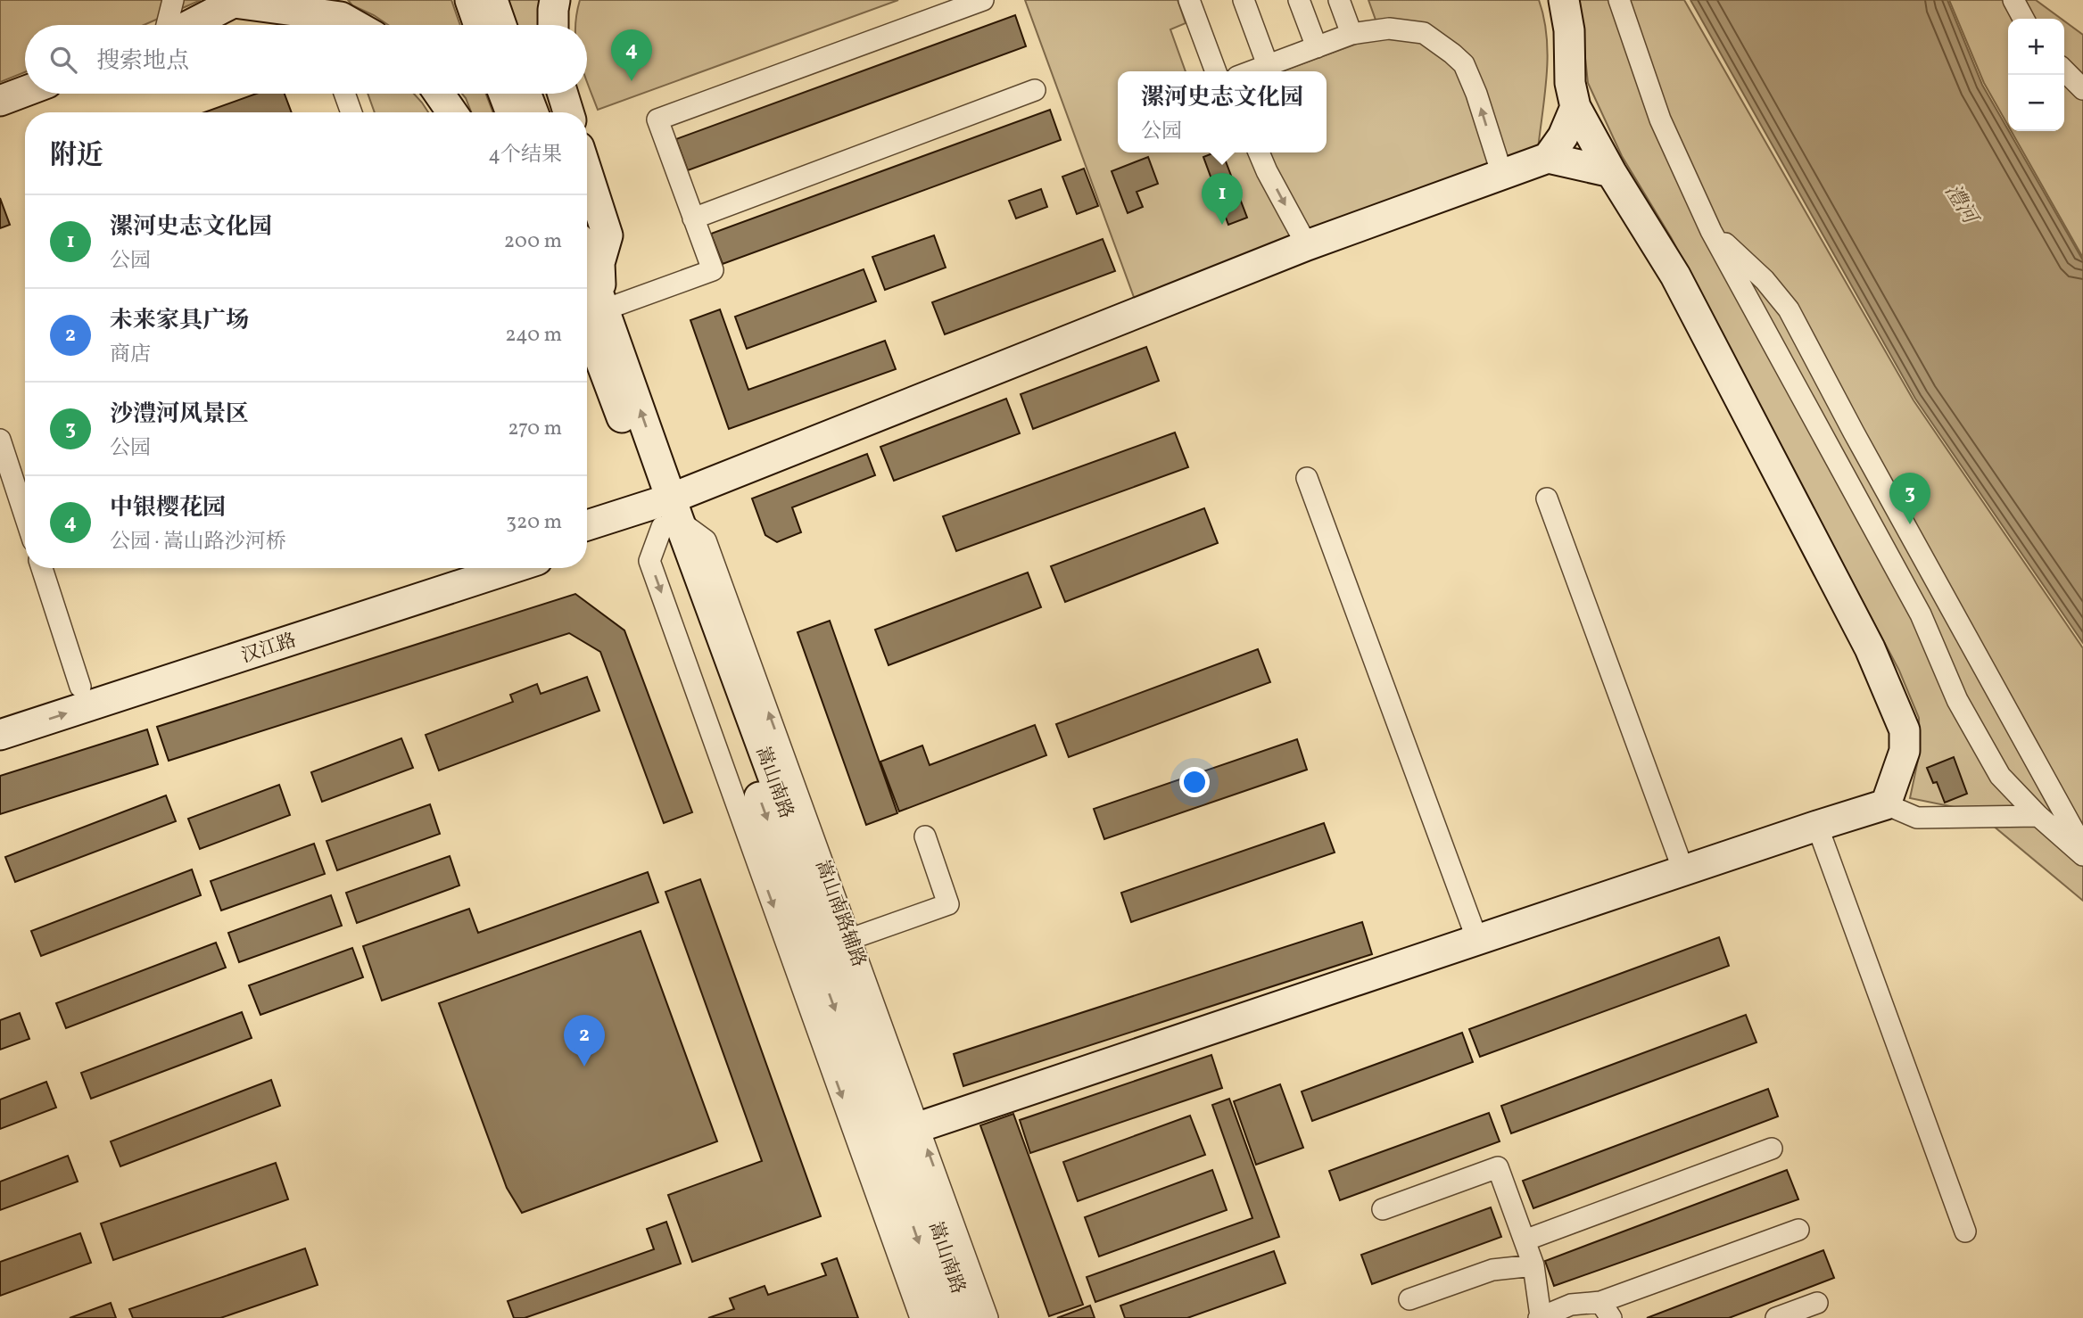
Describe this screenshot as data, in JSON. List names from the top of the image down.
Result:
{
  "streets": {
    "street": ["汉江路", "嵩山南路", "嵩山南路辅路"]
  },
  "crossings": [
    ["嵩山南路", "嵩山南路辅路"]
  ],
  "water": ["澧河"],
  "page": {
    "map_buttons": ["+", "−"],
    "search": "搜索地点",
    "pins": [
      "4",
      "1",
      "3",
      "2"
    ],
    "popup": ["漯河史志文化园", "公园"],
    "heading": ["附近", "4个结果"],
    "list": [
      {
        "mark": "1",
        "name": "漯河史志文化园",
        "note": "公园",
        "value": "200 m"
      },
      {
        "mark": "2",
        "name": "未来家具广场",
        "note": "商店",
        "value": "240 m"
      },
      {
        "mark": "3",
        "name": "沙澧河风景区",
        "note": "公园",
        "value": "270 m"
      },
      {
        "mark": "4",
        "name": "中银樱花园",
        "note": "公园 · 嵩山路沙河桥",
        "value": "320 m"
      }
    ]
  }
}
